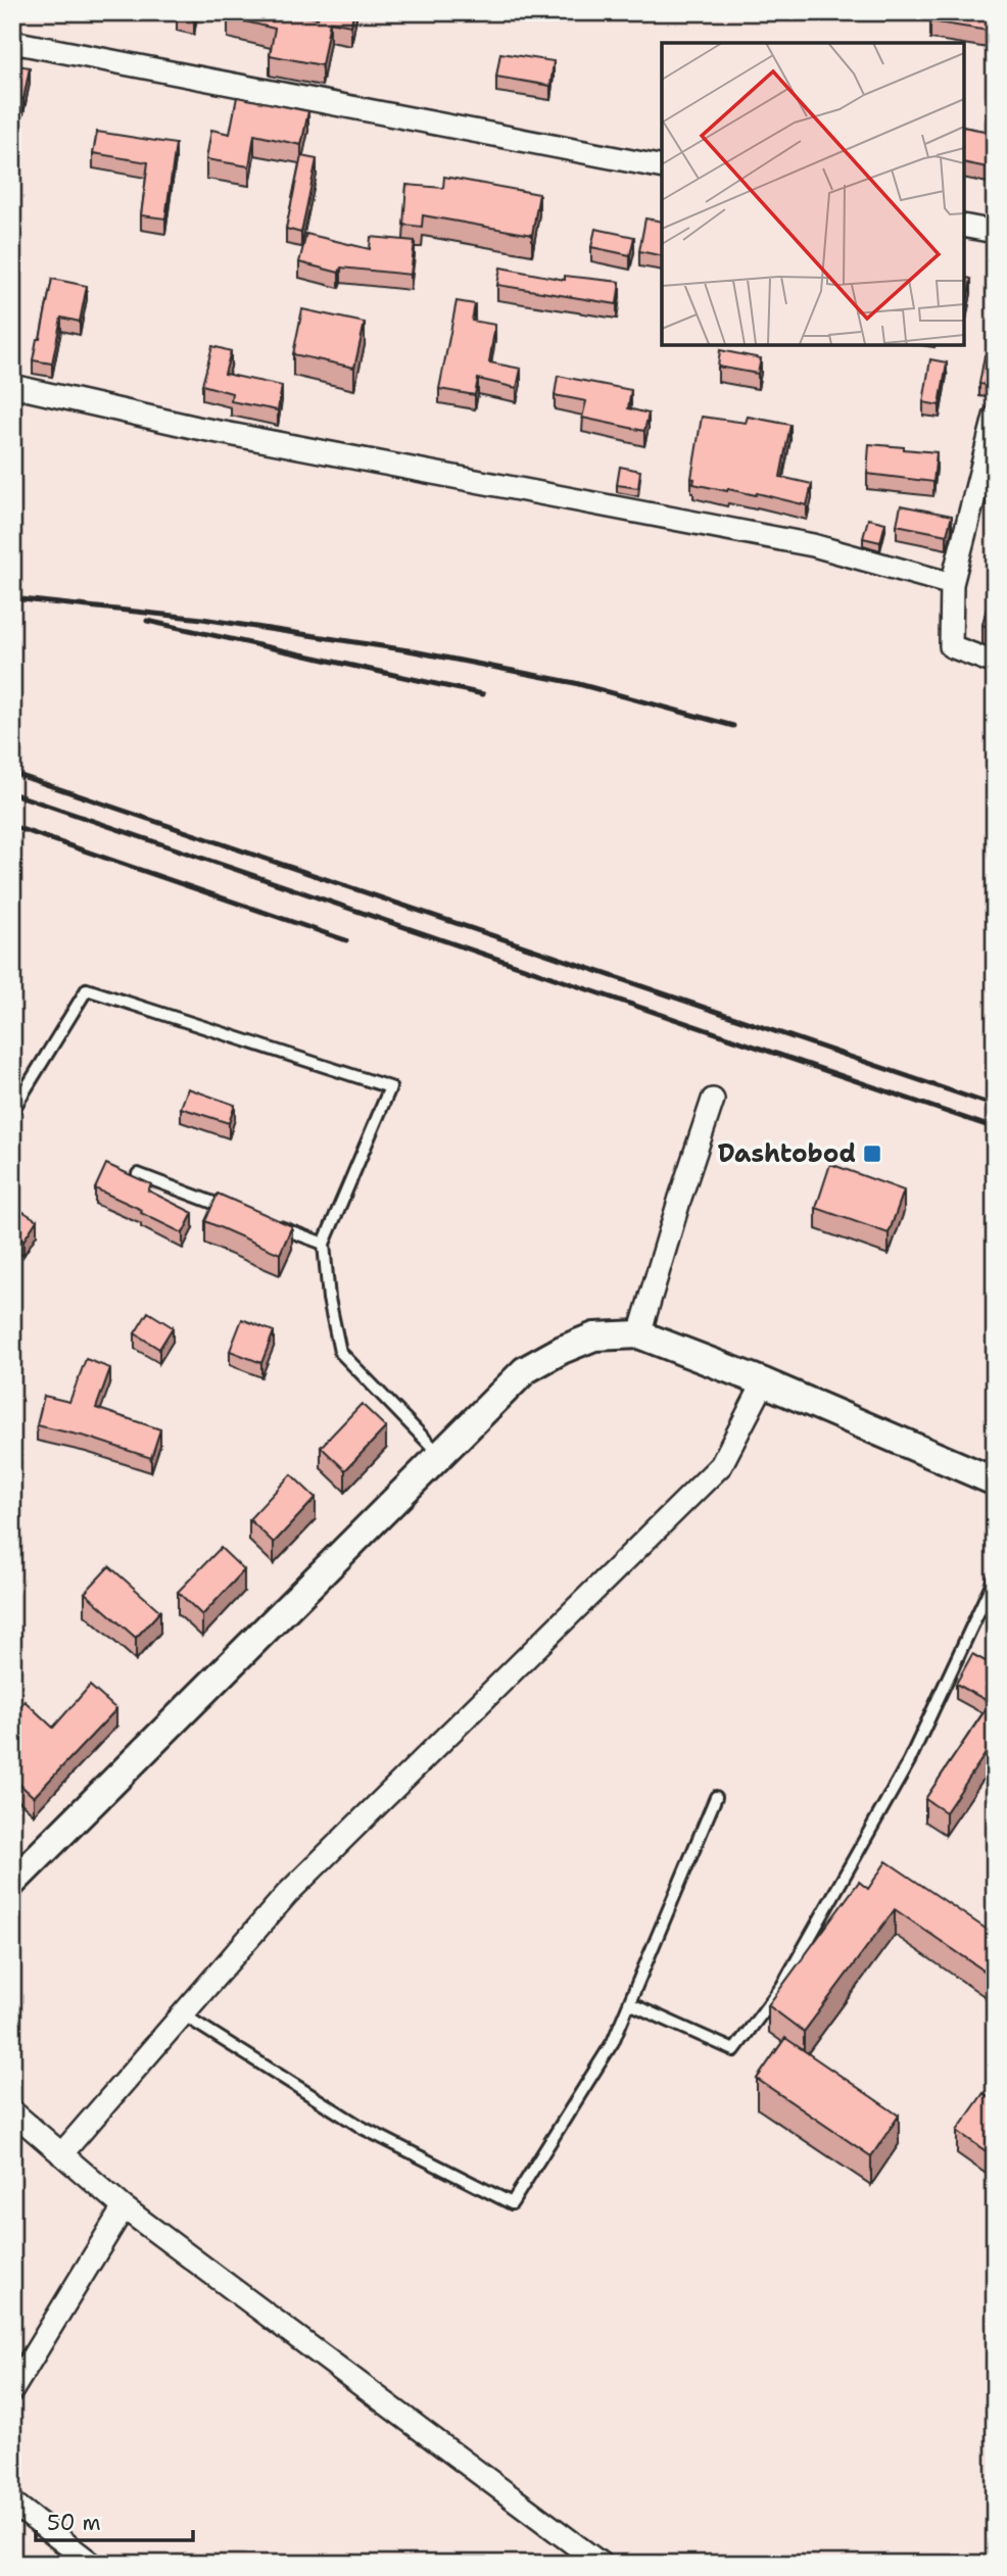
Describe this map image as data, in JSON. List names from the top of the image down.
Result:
{
  "places": {
    "transit": ["Dashtobod"]
  },
  "scale_bar": "50 m"
}
